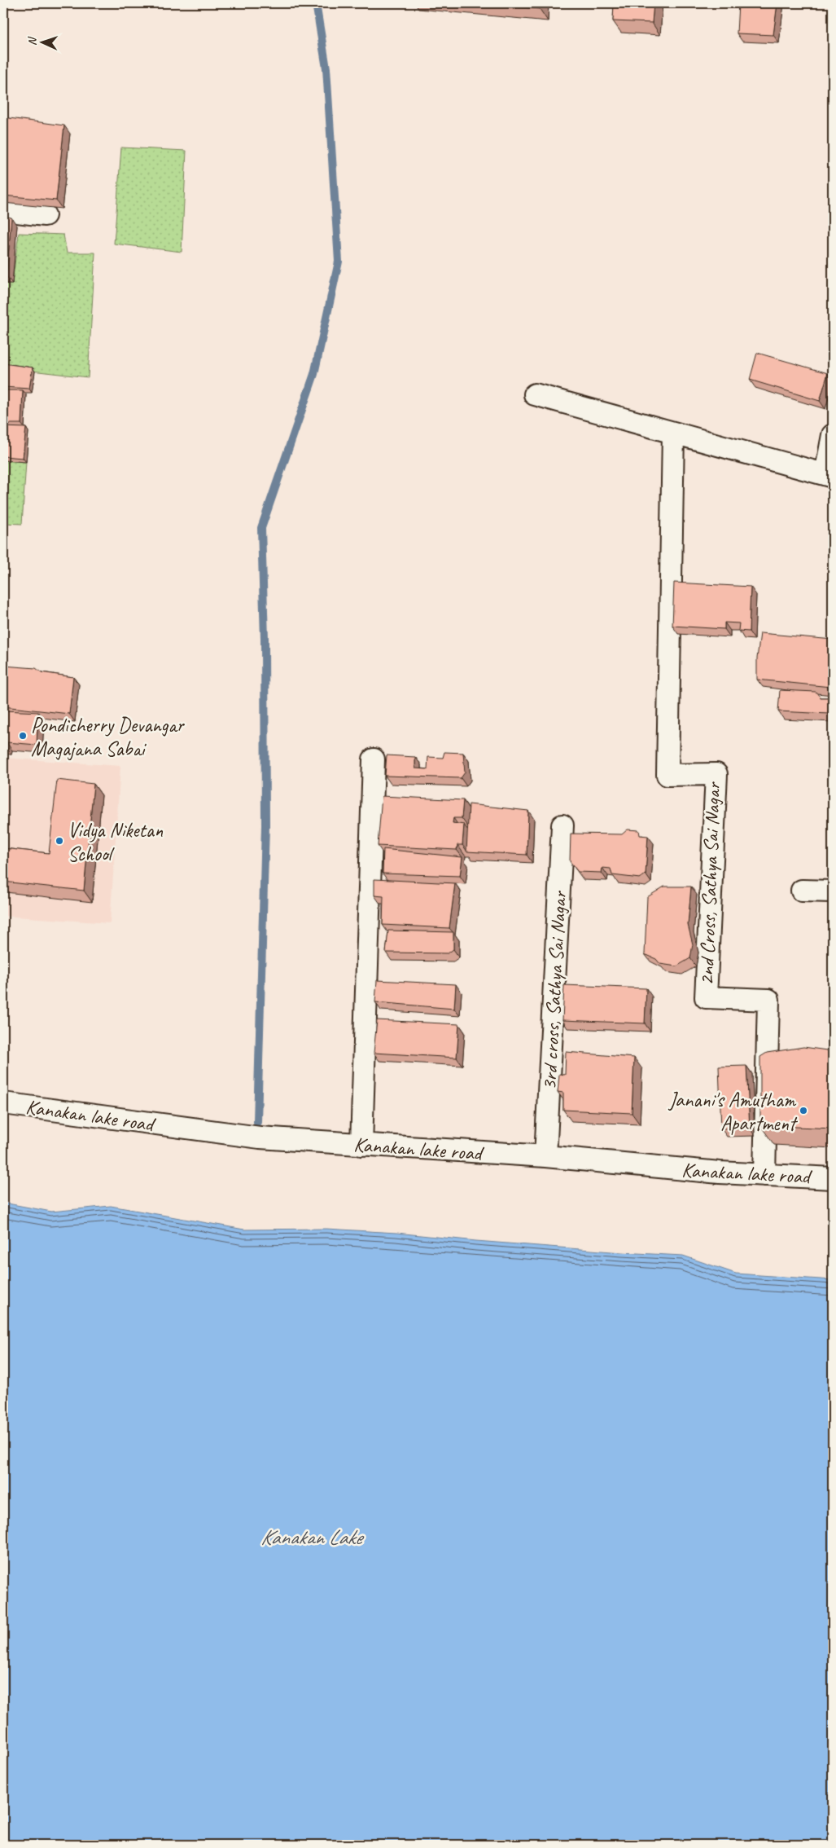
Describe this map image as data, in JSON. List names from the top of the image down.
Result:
{
  "streets": {
    "street": ["2nd Cross, Sathya Sai Nagar", "3rd cross, Sathya Sai Nagar", "Kanakan lake road"]
  },
  "crossings": [
    ["2nd Cross, Sathya Sai Nagar", "Kanakan lake road"],
    ["3rd cross, Sathya Sai Nagar", "Kanakan lake road"]
  ],
  "water": ["Kanakan Lake"],
  "places": ["Pondicherry Devangar Magajana Sabai", "Vidya Niketan School", "Janani's Amutham Apartment"],
  "north": "left"
}
